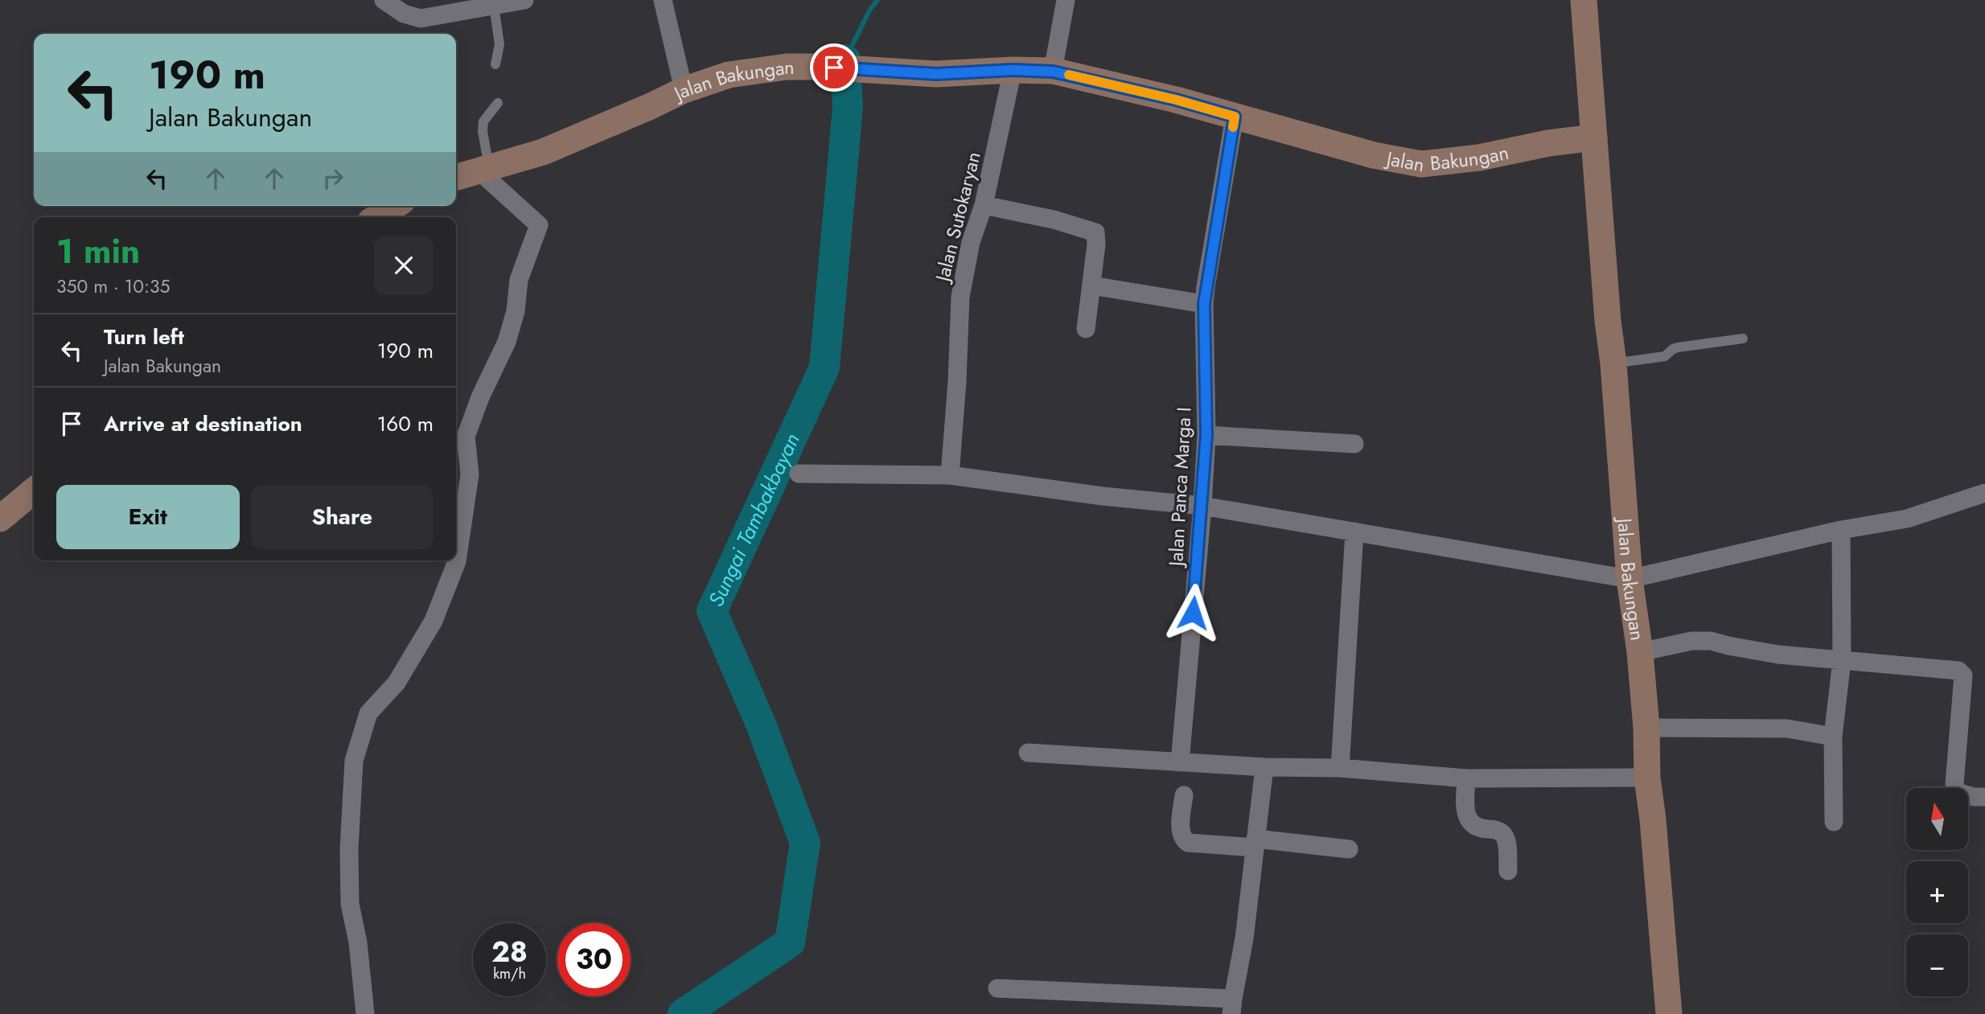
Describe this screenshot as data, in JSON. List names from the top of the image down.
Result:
{
  "streets": {
    "main road": ["Jalan Bakungan"],
    "street": ["Jalan Sutokaryan", "Jalan Panca Marga I"]
  },
  "crossings": [
    ["Jalan Bakungan", "Jalan Sutokaryan"],
    ["Jalan Bakungan", "Jalan Panca Marga I"]
  ],
  "water": ["Sungai Tambakbayan"],
  "north": "top",
  "page": {
    "turn": ["190 m", "Jalan Bakungan"],
    "heading": ["1 min", "350 m · 10:35"],
    "list": [
      {
        "name": "Turn left",
        "note": "Jalan Bakungan",
        "value": "190 m"
      },
      {
        "name": "Arrive at destination",
        "value": "160 m"
      }
    ],
    "buttons": ["Exit", "Share"],
    "map_buttons": ["+", "−"],
    "speed": "28 km/h",
    "limit": "30"
  }
}
